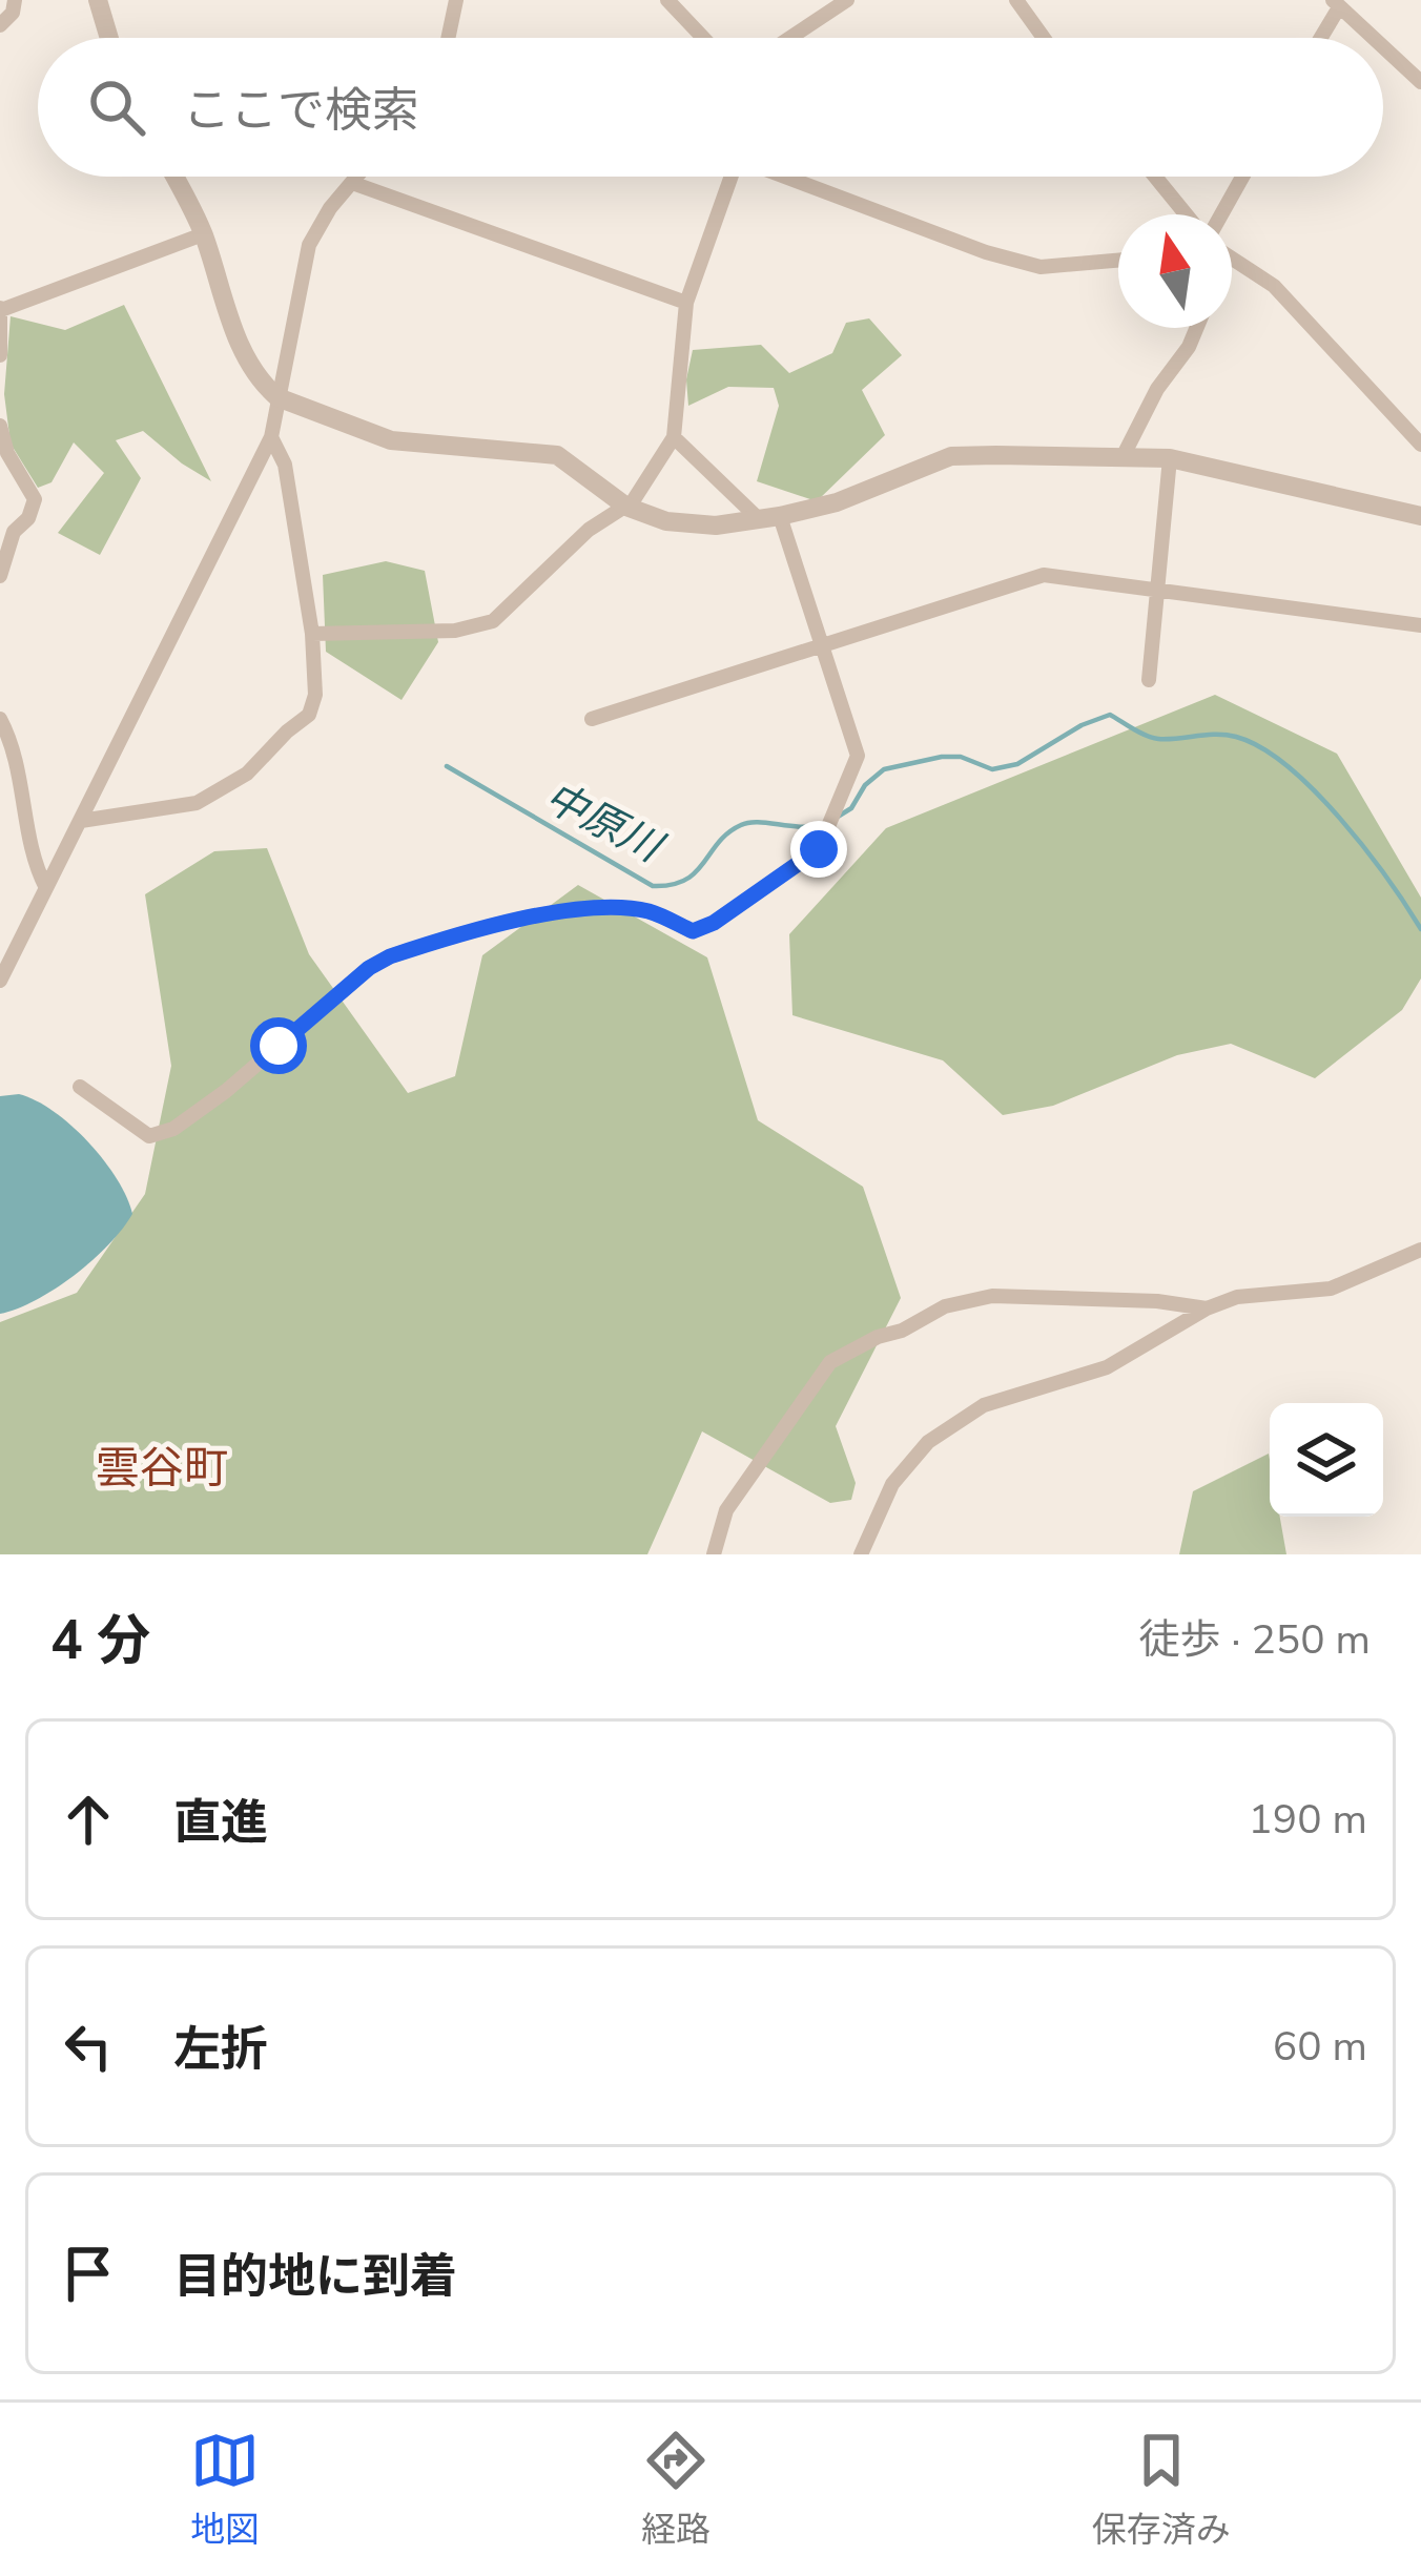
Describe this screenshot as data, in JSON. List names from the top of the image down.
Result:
{
  "districts": ["雲谷町"],
  "water": ["中原川"],
  "north": "top",
  "page": {
    "search": "ここで検索",
    "heading": ["4 分", "徒歩 · 250 m"],
    "list": [
      ["直進", "190 m"],
      ["左折", "60 m"],
      "目的地に到着"
    ],
    "nav": ["地図", "経路", "保存済み"]
  }
}
